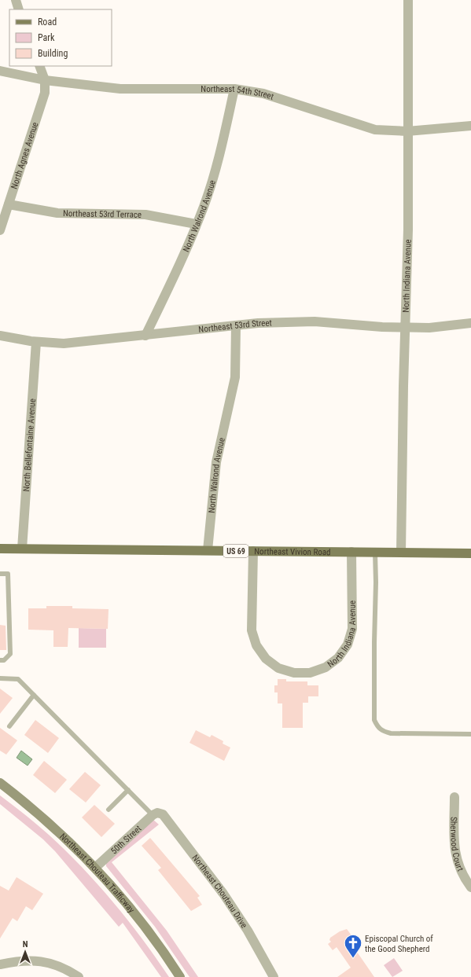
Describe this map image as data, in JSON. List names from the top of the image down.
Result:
{
  "streets": {
    "main road": ["US 69", "Northeast Vivion Road", "Northeast Chouteau Trafficway"],
    "street": [
      "Northeast 54th Street",
      "North Agnes Avenue",
      "Northeast 53rd Terrace",
      "North Walrond Avenue",
      "North Indiana Avenue",
      "Northeast 53rd Street",
      "North Bellefontaine Avenue",
      "50th Street",
      "Sherwood Court",
      "Northeast Chouteau Drive"
    ]
  },
  "crossings": [
    ["Northeast 54th Street", "North Agnes Avenue"],
    ["Northeast 54th Street", "North Walrond Avenue"],
    ["Northeast 54th Street", "North Indiana Avenue"],
    ["North Agnes Avenue", "Northeast 53rd Terrace"],
    ["Northeast 53rd Terrace", "North Walrond Avenue"],
    ["North Walrond Avenue", "Northeast 53rd Street"],
    ["North Walrond Avenue", "Northeast Vivion Road"],
    ["North Indiana Avenue", "Northeast 53rd Street"],
    ["North Indiana Avenue", "Northeast Vivion Road"],
    ["Northeast 53rd Street", "North Bellefontaine Avenue"],
    ["North Bellefontaine Avenue", "Northeast Vivion Road"],
    ["50th Street", "Northeast Chouteau Trafficway"],
    ["50th Street", "Northeast Chouteau Drive"]
  ],
  "places": {
    "church": ["Episcopal Church of the Good Shepherd"]
  },
  "legend": ["Road", "Park", "Building"],
  "north": "top"
}
